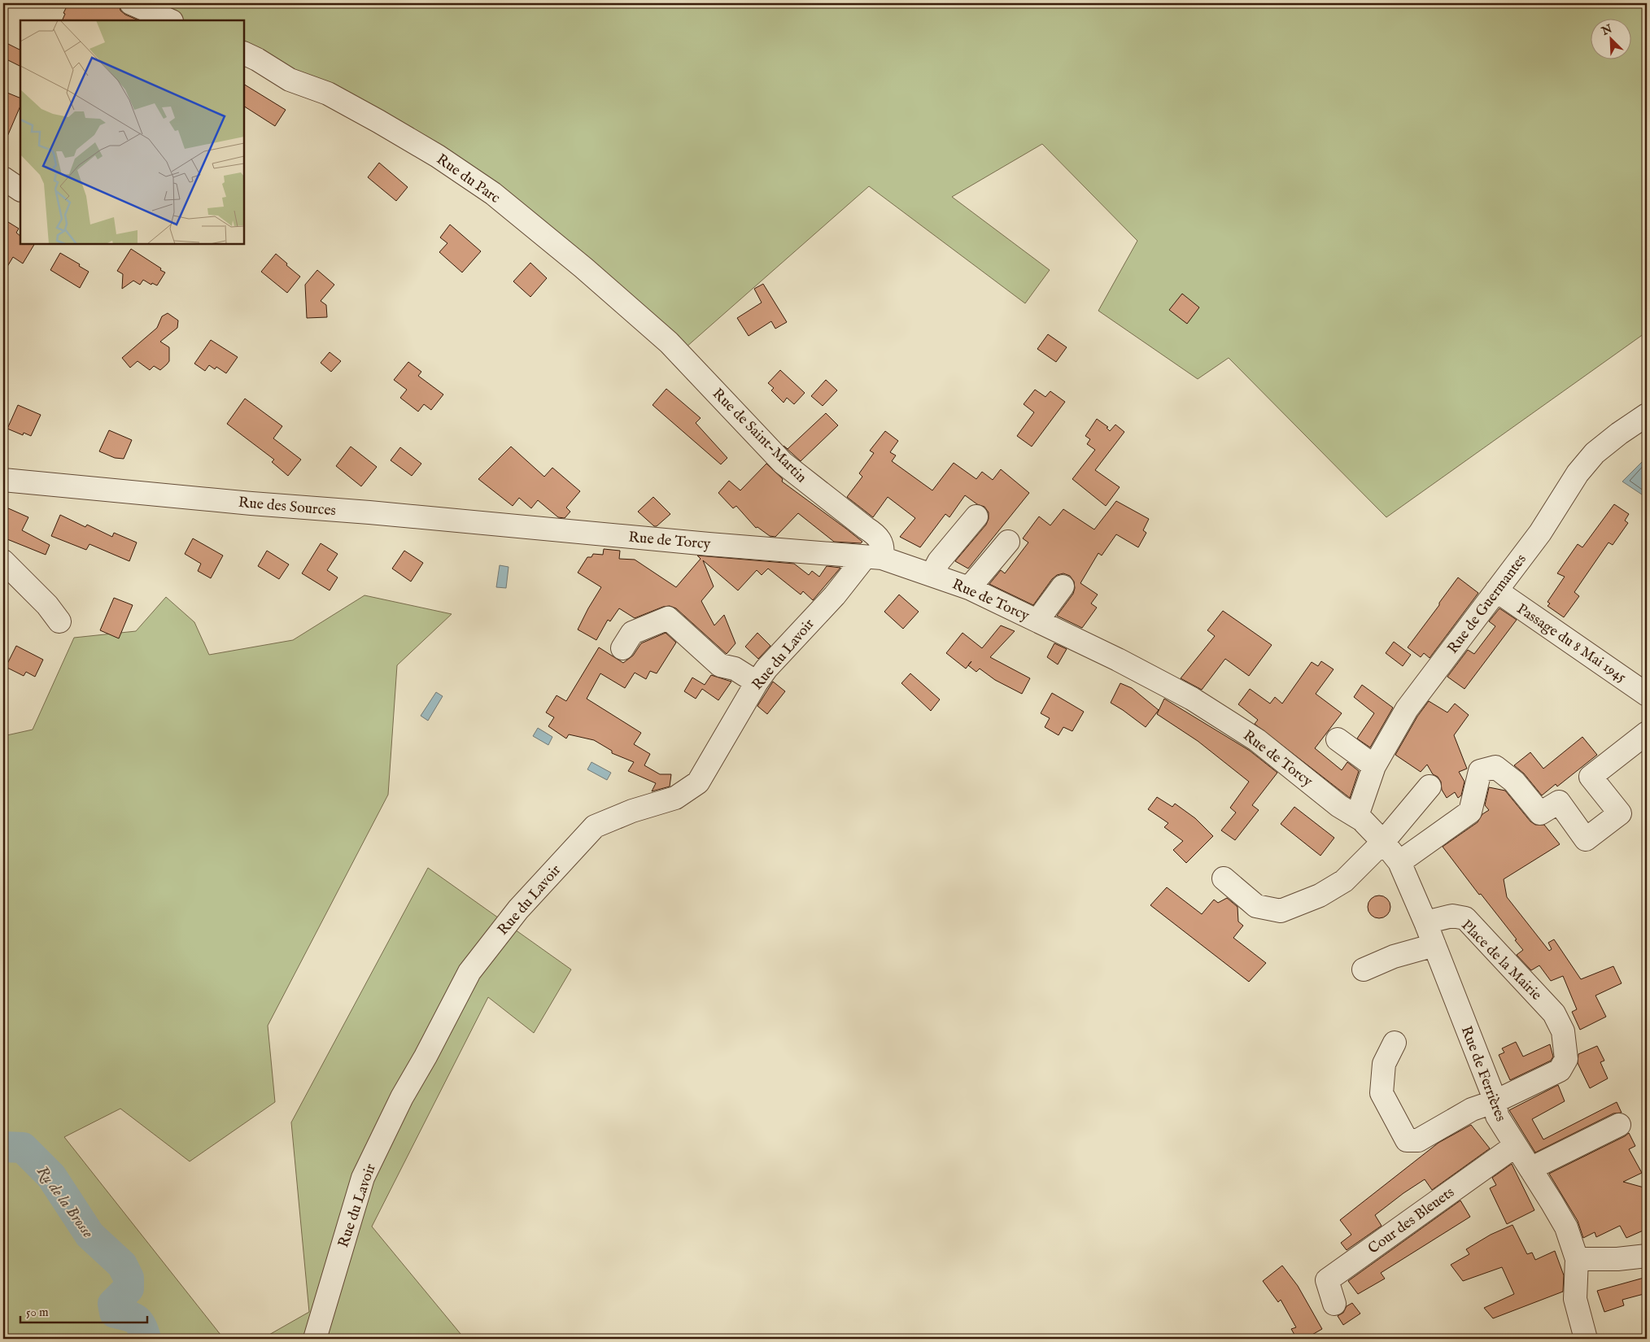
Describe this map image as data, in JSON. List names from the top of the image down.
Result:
{
  "streets": {
    "street": [
      "Rue du Parc",
      "Rue de Saint-Martin",
      "Rue des Sources",
      "Rue de Torcy",
      "Rue de Guermantes",
      "Passage du 8 Mai 1945",
      "Rue du Lavoir",
      "Place de la Mairie",
      "Rue de Ferrières",
      "Cour des Bleuets"
    ]
  },
  "crossings": [
    ["Rue du Parc", "Rue de Saint-Martin"],
    ["Rue de Saint-Martin", "Rue de Torcy"],
    ["Rue de Saint-Martin", "Rue du Lavoir"],
    ["Rue des Sources", "Rue de Torcy"],
    ["Rue de Torcy", "Rue de Guermantes"],
    ["Rue de Torcy", "Rue du Lavoir"],
    ["Rue de Torcy", "Rue de Ferrières"],
    ["Rue de Guermantes", "Passage du 8 Mai 1945"],
    ["Rue de Guermantes", "Rue de Ferrières"],
    ["Place de la Mairie", "Rue de Ferrières"],
    ["Rue de Ferrières", "Cour des Bleuets"]
  ],
  "water": ["Ru de la Brosse"],
  "scale_bar": "50 m",
  "north": "top left"
}
